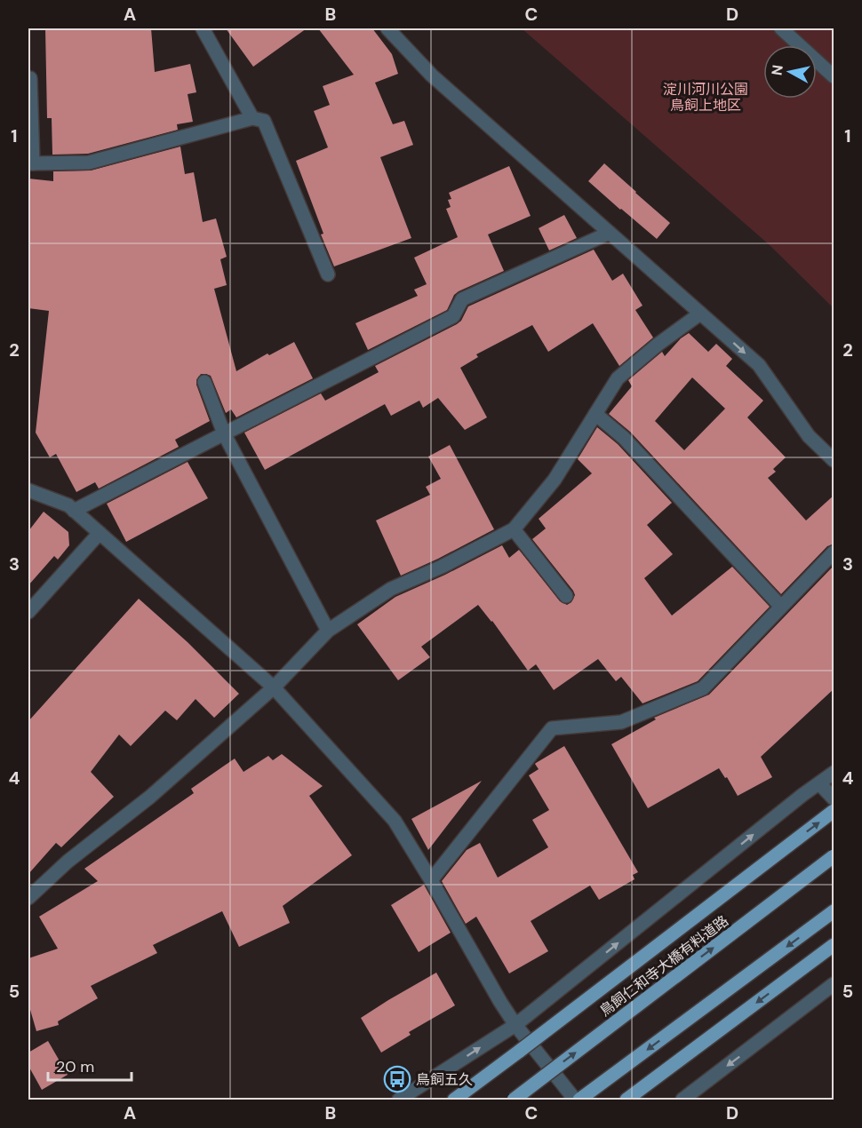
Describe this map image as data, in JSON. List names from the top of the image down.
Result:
{
  "streets": {
    "main road": ["鳥飼仁和寺大橋有料道路"]
  },
  "parks": ["淀川河川公園 鳥飼上地区"],
  "places": {
    "bus stop": ["鳥飼五久"]
  },
  "scale_bar": "20 m",
  "north": "left",
  "grid": {
    "columns": [
      "A",
      "B",
      "C",
      "D"
    ],
    "rows": [
      "1",
      "2",
      "3",
      "4",
      "5"
    ]
  }
}
